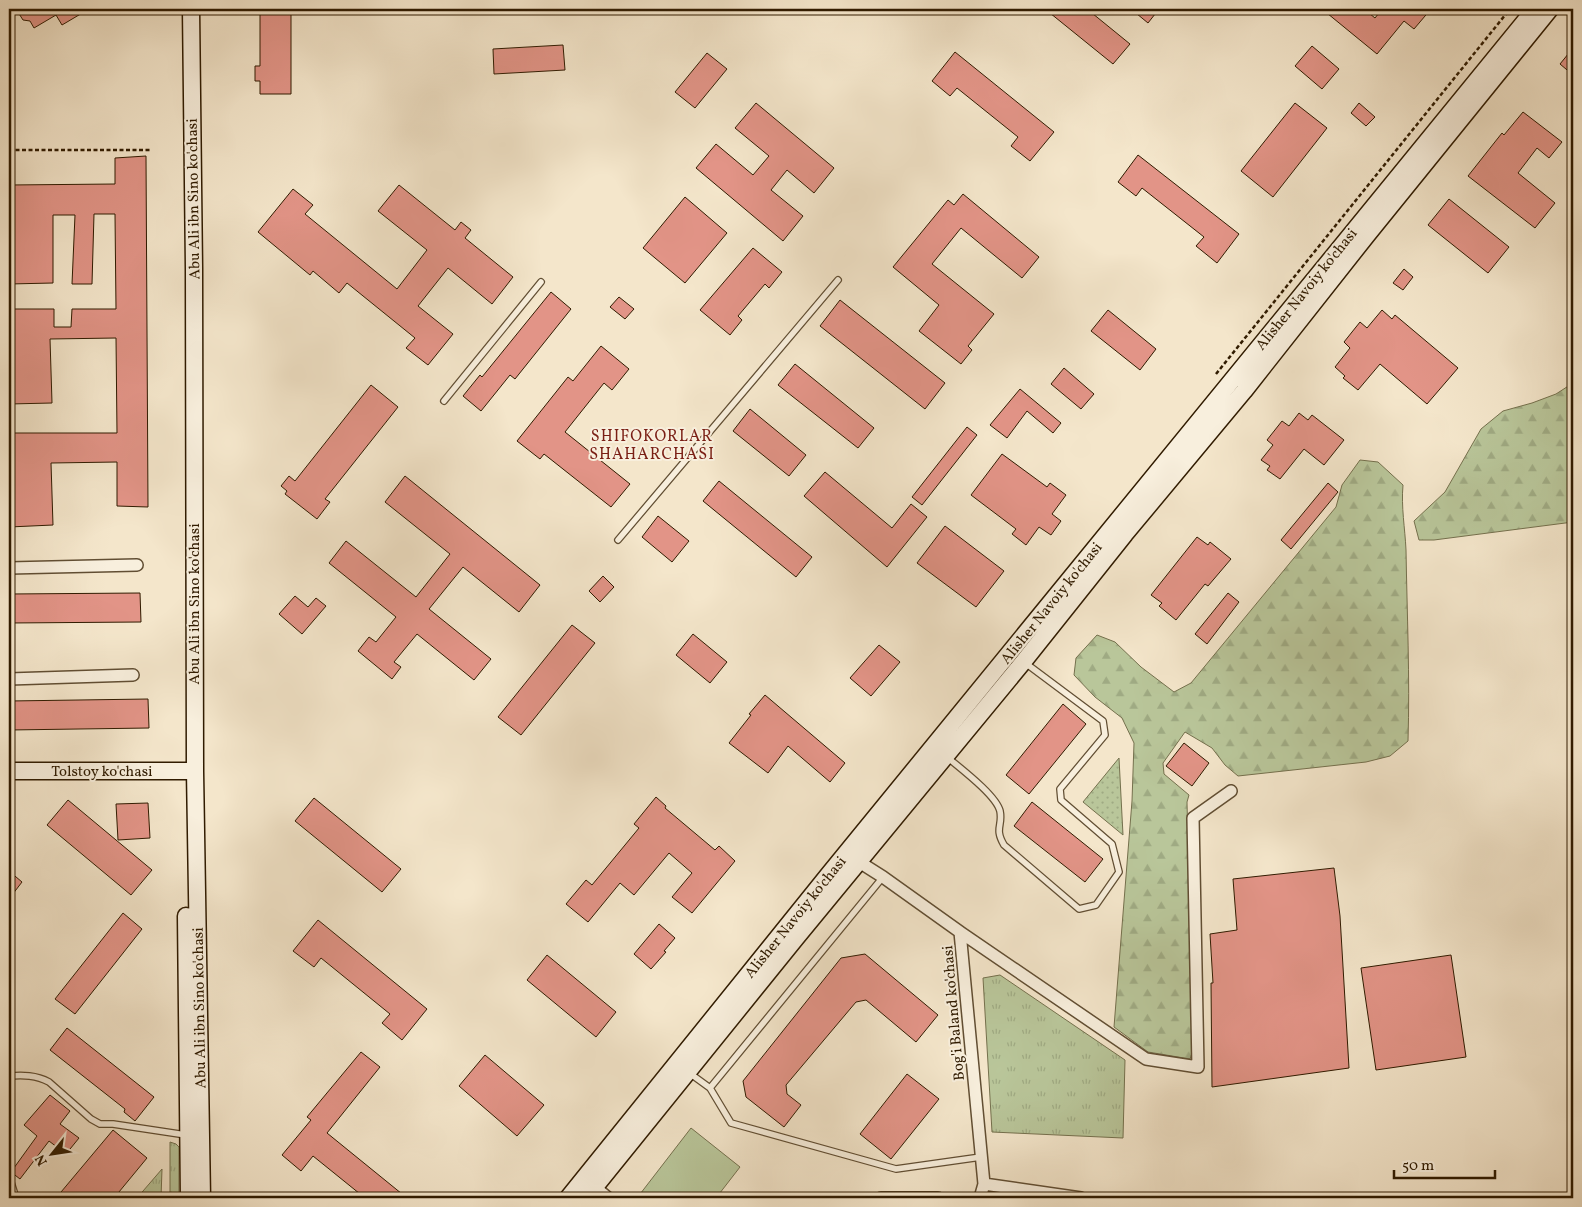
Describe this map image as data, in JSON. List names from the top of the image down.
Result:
{
  "streets": {
    "main road": ["Abu Ali ibn Sino ko'chasi", "Alisher Navoiy ko'chasi", "Tolstoy ko'chasi"],
    "street": ["Bog'i Baland ko'chasi"]
  },
  "crossings": [
    ["Abu Ali ibn Sino ko'chasi", "Tolstoy ko'chasi"],
    ["Alisher Navoiy ko'chasi", "Bog'i Baland ko'chasi"]
  ],
  "districts": ["SHIFOKORLAR SHAHARCHASI"],
  "scale_bar": "50 m",
  "north": "bottom left"
}
